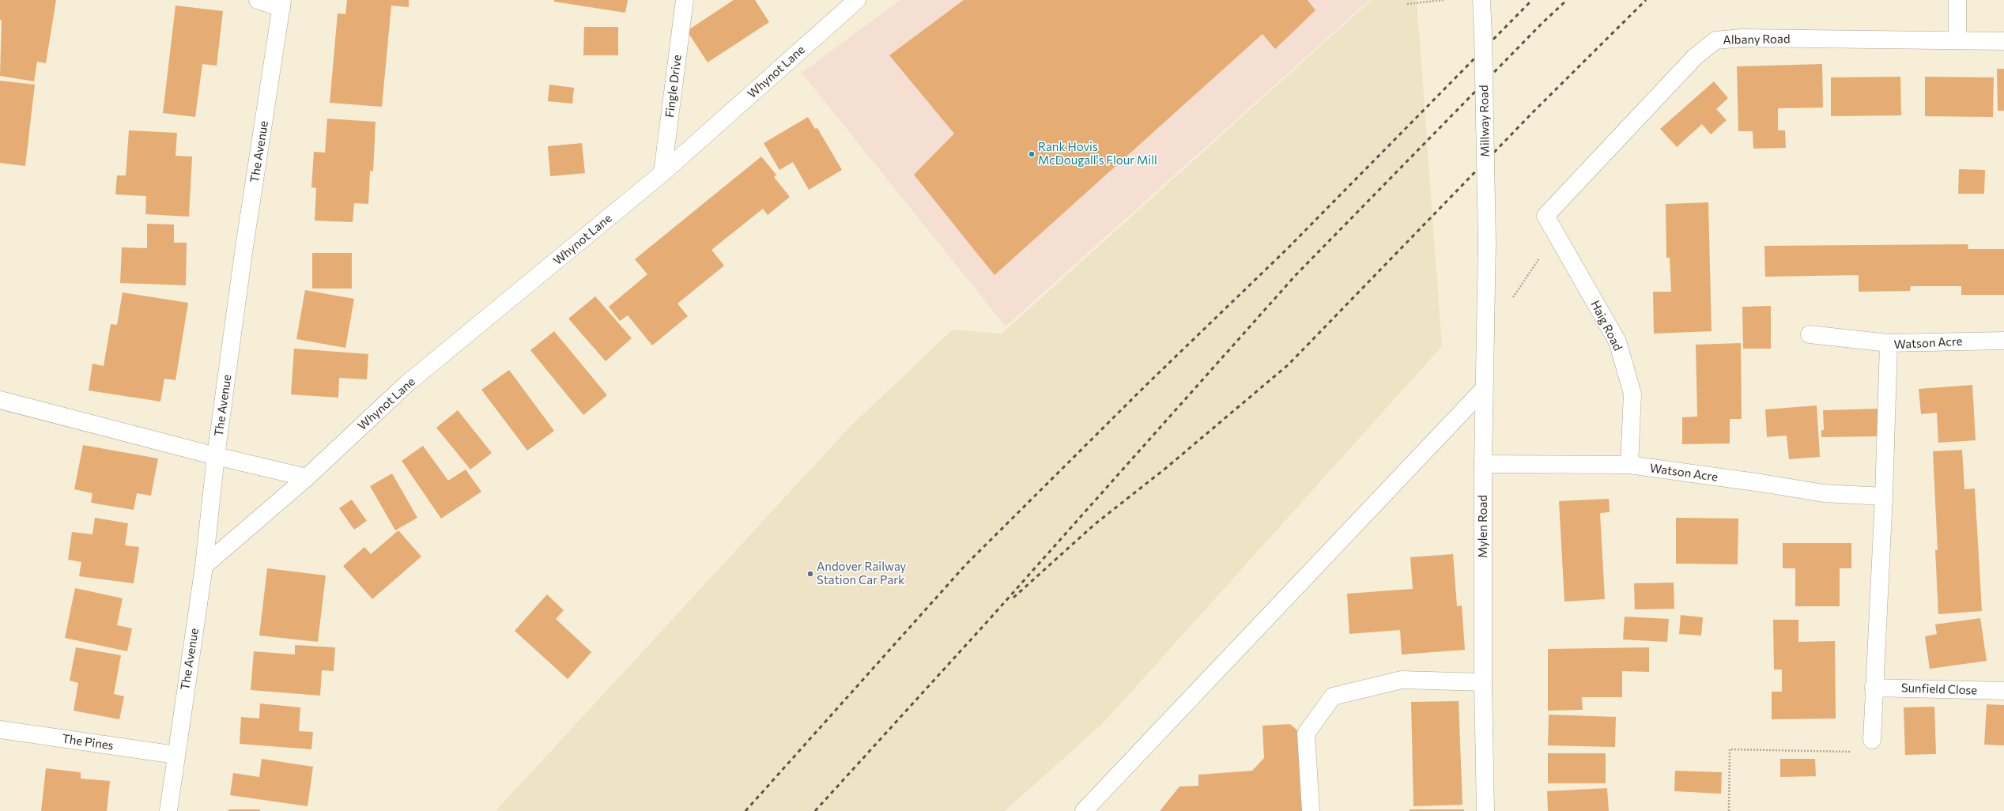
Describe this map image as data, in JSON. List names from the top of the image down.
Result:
{
  "streets": {
    "street": [
      "Albany Road",
      "Whynot Lane",
      "Fingle Drive",
      "Millway Road",
      "The Avenue",
      "Haig Road",
      "Watson Acre",
      "Mylen Road",
      "Sunfield Close",
      "The Pines"
    ]
  },
  "crossings": [
    ["Albany Road", "Haig Road"],
    ["Whynot Lane", "Fingle Drive"],
    ["Whynot Lane", "The Avenue"],
    ["Millway Road", "Mylen Road"],
    ["The Avenue", "The Pines"],
    ["Haig Road", "Watson Acre"],
    ["Watson Acre", "Mylen Road"],
    ["Watson Acre", "Sunfield Close"]
  ],
  "places": ["Rank Hovis McDougall's Flour Mill", "Andover Railway Station Car Park"]
}
